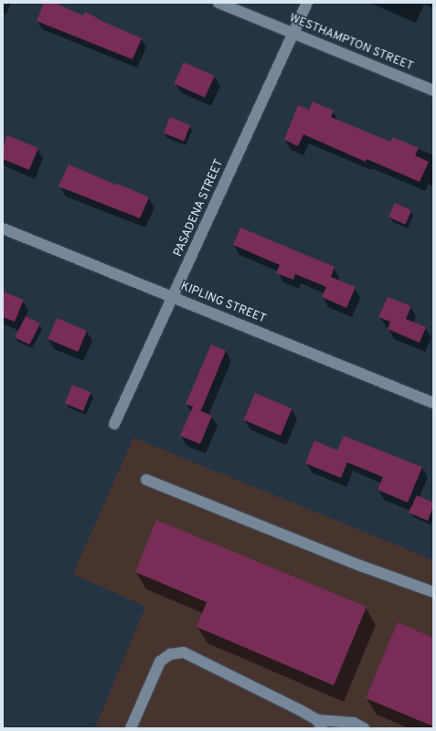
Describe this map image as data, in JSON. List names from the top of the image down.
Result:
{
  "streets": {
    "street": ["WESTHAMPTON STREET", "PASADENA STREET", "KIPLING STREET"]
  },
  "crossings": [
    ["WESTHAMPTON STREET", "PASADENA STREET"],
    ["PASADENA STREET", "KIPLING STREET"]
  ]
}
